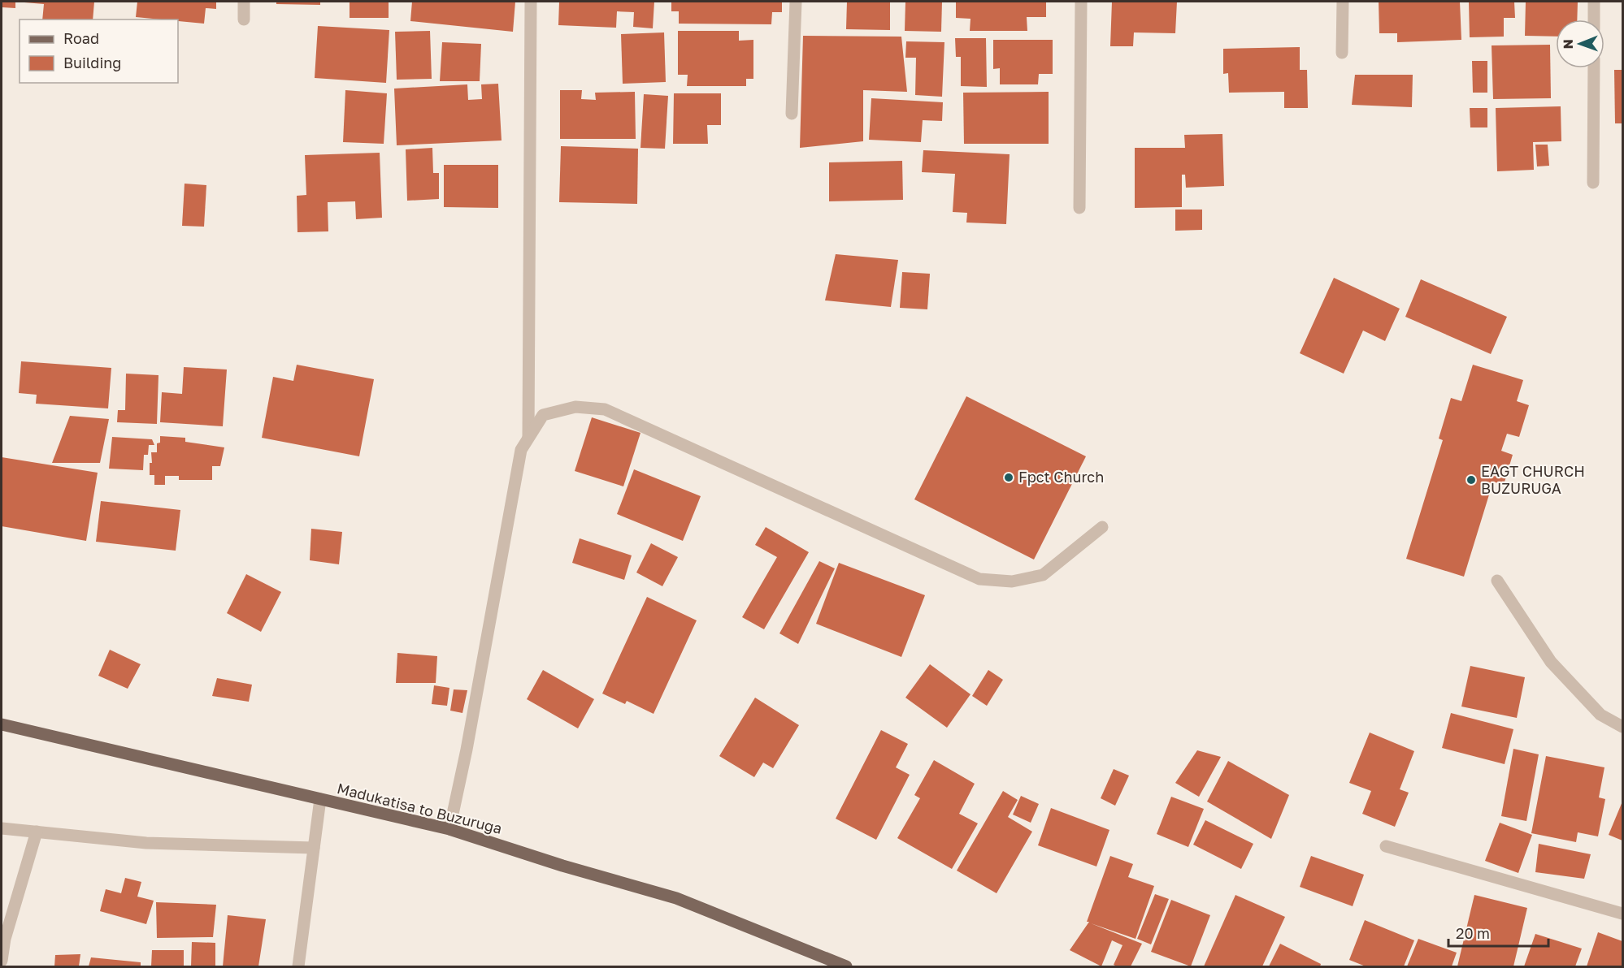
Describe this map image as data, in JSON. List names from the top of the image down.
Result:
{
  "streets": {
    "main road": ["Madukatisa to Buzuruga"]
  },
  "places": ["Fpct Church", "EAGT CHURCH BUZURUGA"],
  "legend": ["Road", "Building"],
  "scale_bar": "20 m",
  "north": "left"
}
